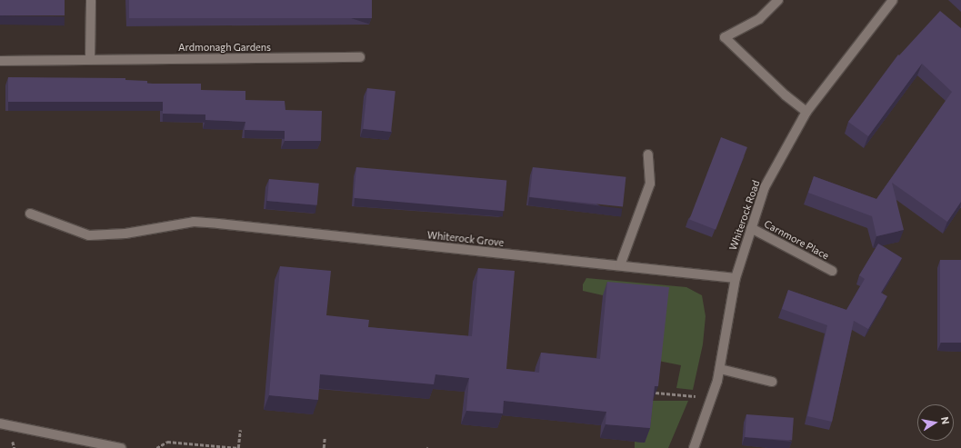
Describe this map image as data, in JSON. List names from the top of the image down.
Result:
{
  "streets": {
    "street": [
      "Ardmonagh Gardens",
      "Whiterock Road",
      "Whiterock Grove",
      "Carnmore Place"
    ]
  },
  "crossings": [
    ["Whiterock Road", "Whiterock Grove"],
    ["Whiterock Road", "Carnmore Place"]
  ],
  "north": "right"
}
